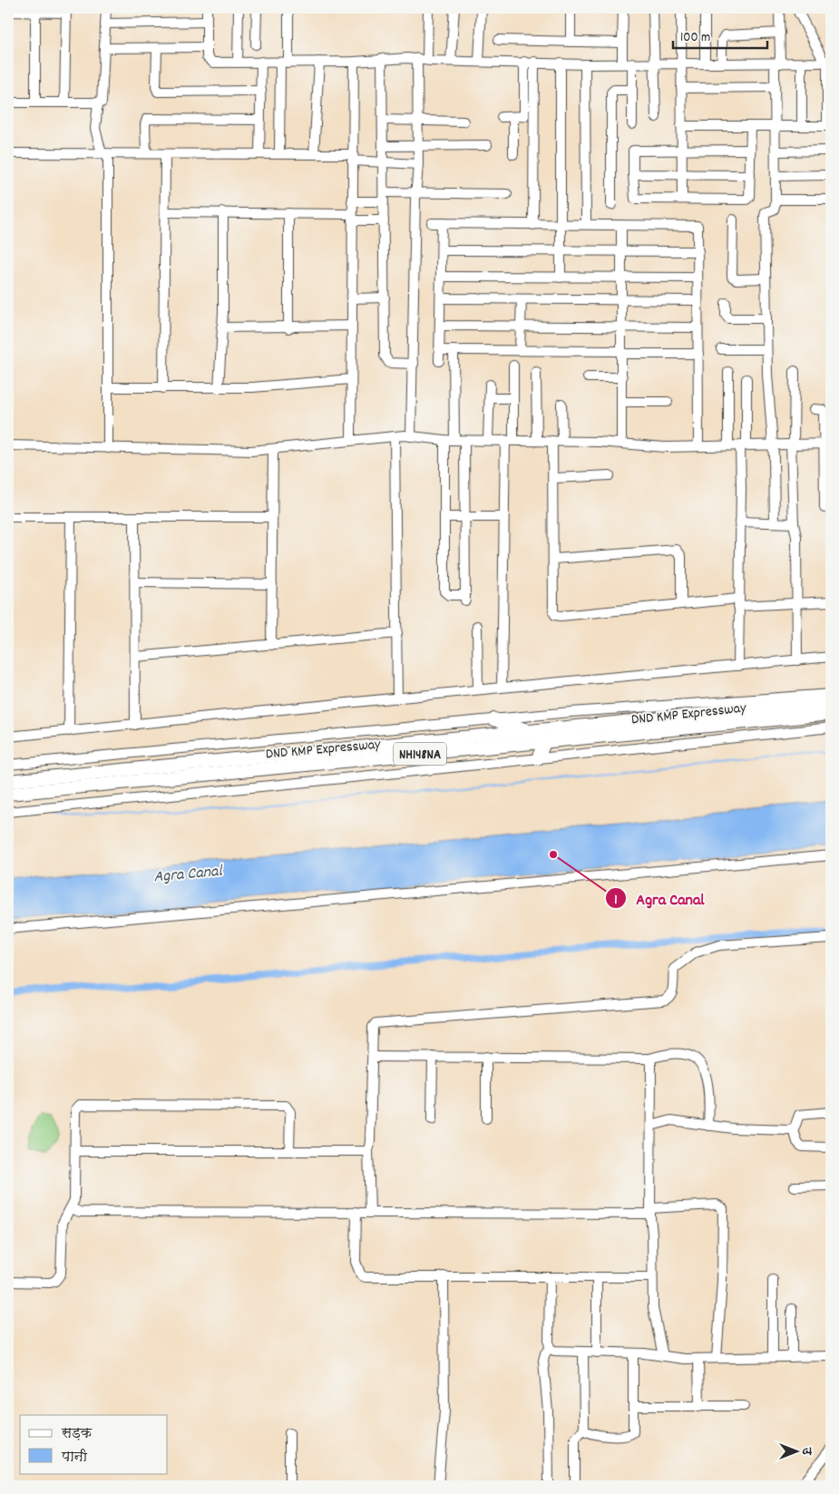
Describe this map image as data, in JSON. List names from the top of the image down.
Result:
{
  "streets": {
    "highway": ["DND KMP Expressway", "NH148NA"]
  },
  "water": ["Agra Canal"],
  "places": ["Agra Canal"],
  "legend": ["सड़क", "पानी"],
  "scale_bar": "100 m",
  "north": "right"
}
